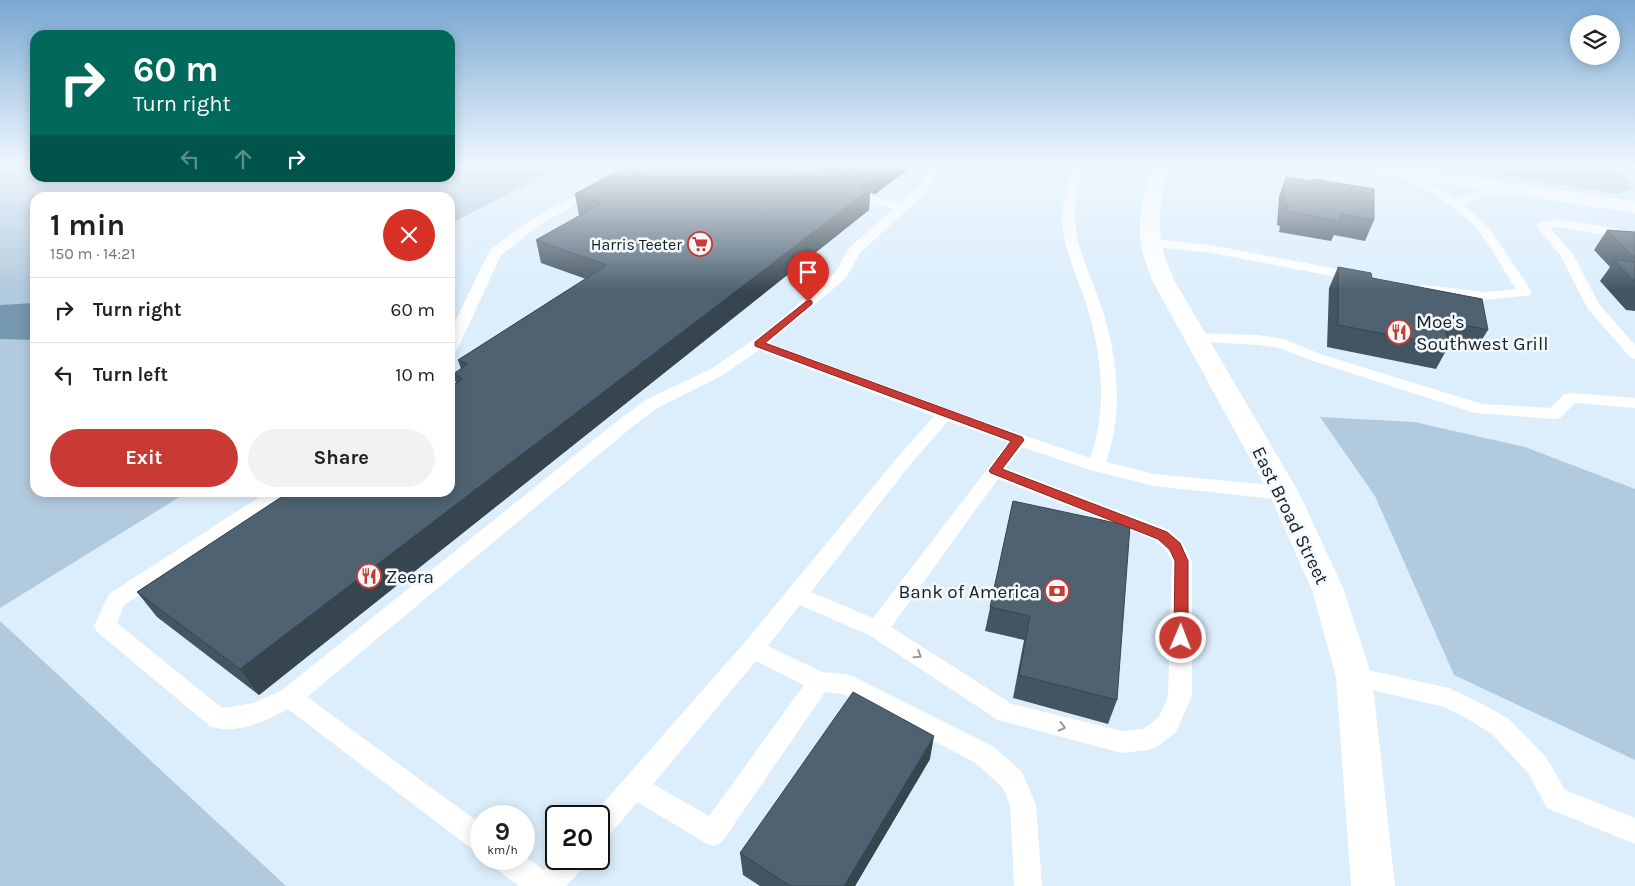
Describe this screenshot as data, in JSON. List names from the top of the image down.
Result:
{
  "streets": {
    "main road": ["East Broad Street"]
  },
  "places": {
    "supermarket": ["Harris Teeter"],
    "restaurant": ["Moe's Southwest Grill", "Zeera"],
    "bank": ["Bank of America"]
  },
  "page": {
    "turn": ["60 m", "Turn right"],
    "heading": ["1 min", "150 m · 14:21"],
    "list": [
      {
        "name": "Turn right",
        "value": "60 m"
      },
      {
        "name": "Turn left",
        "value": "10 m"
      }
    ],
    "buttons": ["Exit", "Share"],
    "speed": "9 km/h",
    "limit": "20"
  }
}
